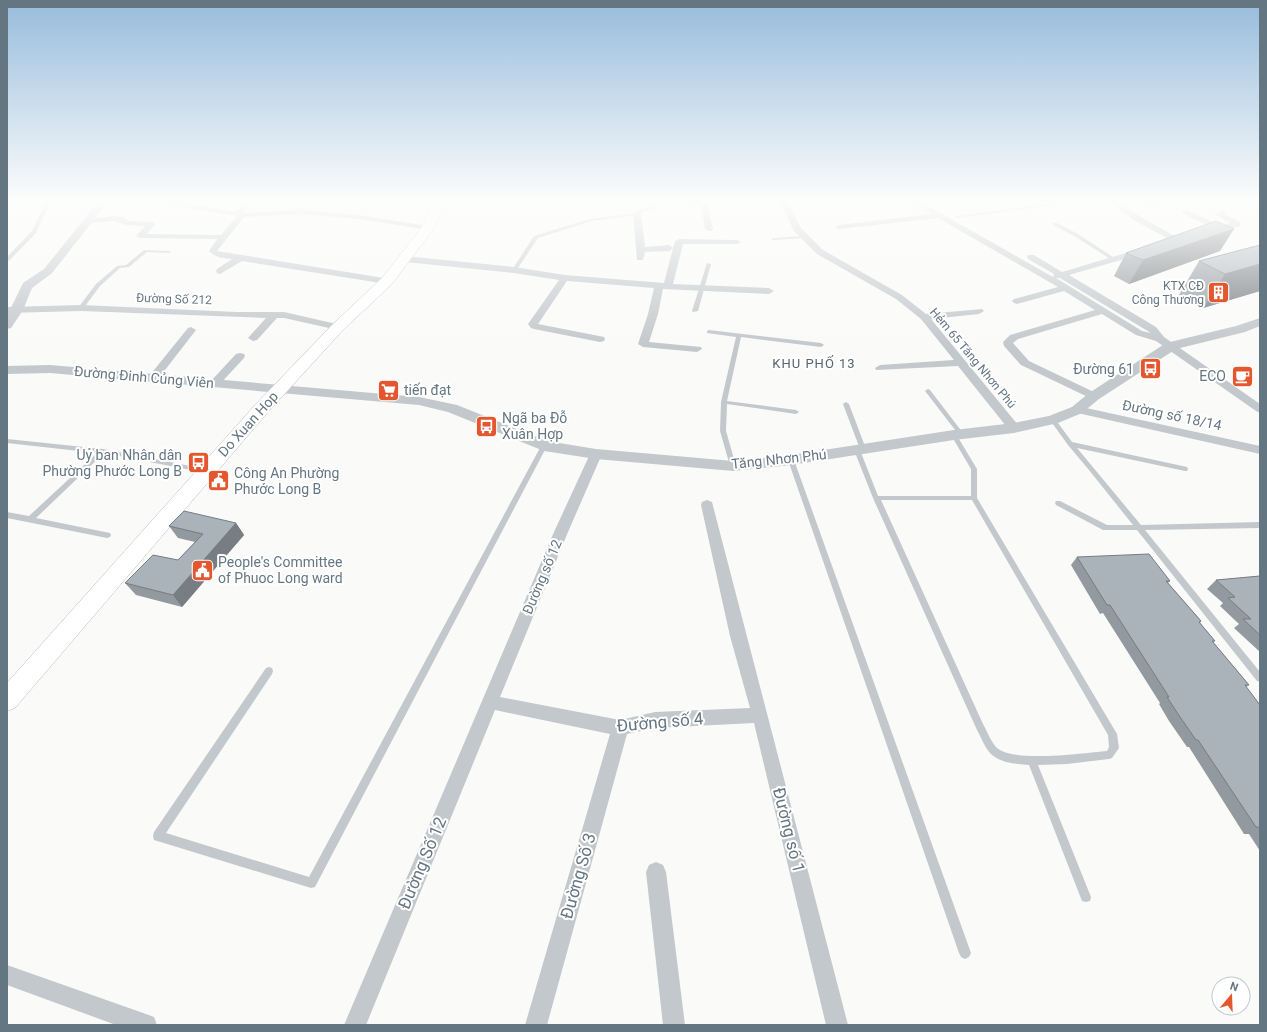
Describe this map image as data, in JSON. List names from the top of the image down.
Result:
{
  "streets": {
    "main road": ["Do Xuan Hop"],
    "street": [
      "Đường Số 212",
      "Hẻm 65 Tăng Nhơn Phú",
      "Đường Đinh Củng Viên",
      "Đường số 18/14",
      "Tăng Nhơn Phú",
      "Đường số 12",
      "Đường số 4",
      "Đường số 1",
      "Đường Số 12",
      "Đường Số 3"
    ]
  },
  "crossings": [
    ["Đường Số 212", "Do Xuan Hop"],
    ["Hẻm 65 Tăng Nhơn Phú", "Tăng Nhơn Phú"],
    ["Đường Đinh Củng Viên", "Do Xuan Hop"],
    ["Đường Đinh Củng Viên", "Tăng Nhơn Phú"],
    ["Đường số 18/14", "Tăng Nhơn Phú"],
    ["Do Xuan Hop", "Tăng Nhơn Phú"],
    ["Tăng Nhơn Phú", "Đường số 12"],
    ["Đường số 12", "Đường số 4"],
    ["Đường số 12", "Đường Số 12"],
    ["Đường số 4", "Đường số 1"],
    ["Đường số 4", "Đường Số 12"],
    ["Đường số 4", "Đường Số 3"]
  ],
  "districts": ["KHU PHỐ 13"],
  "places": {
    "building": ["KTX CĐ Công Thương"],
    "bus stop": ["Đường 61", "Ngã ba Đỗ Xuân Hợp", "Uỷ ban Nhân dân Phường Phước Long B"],
    "cafe": ["ECO"],
    "supermarket": ["tiến đạt"],
    "public building": ["Công An Phường Phước Long B", "People's Committee of Phuoc Long ward"]
  },
  "north": "top"
}
